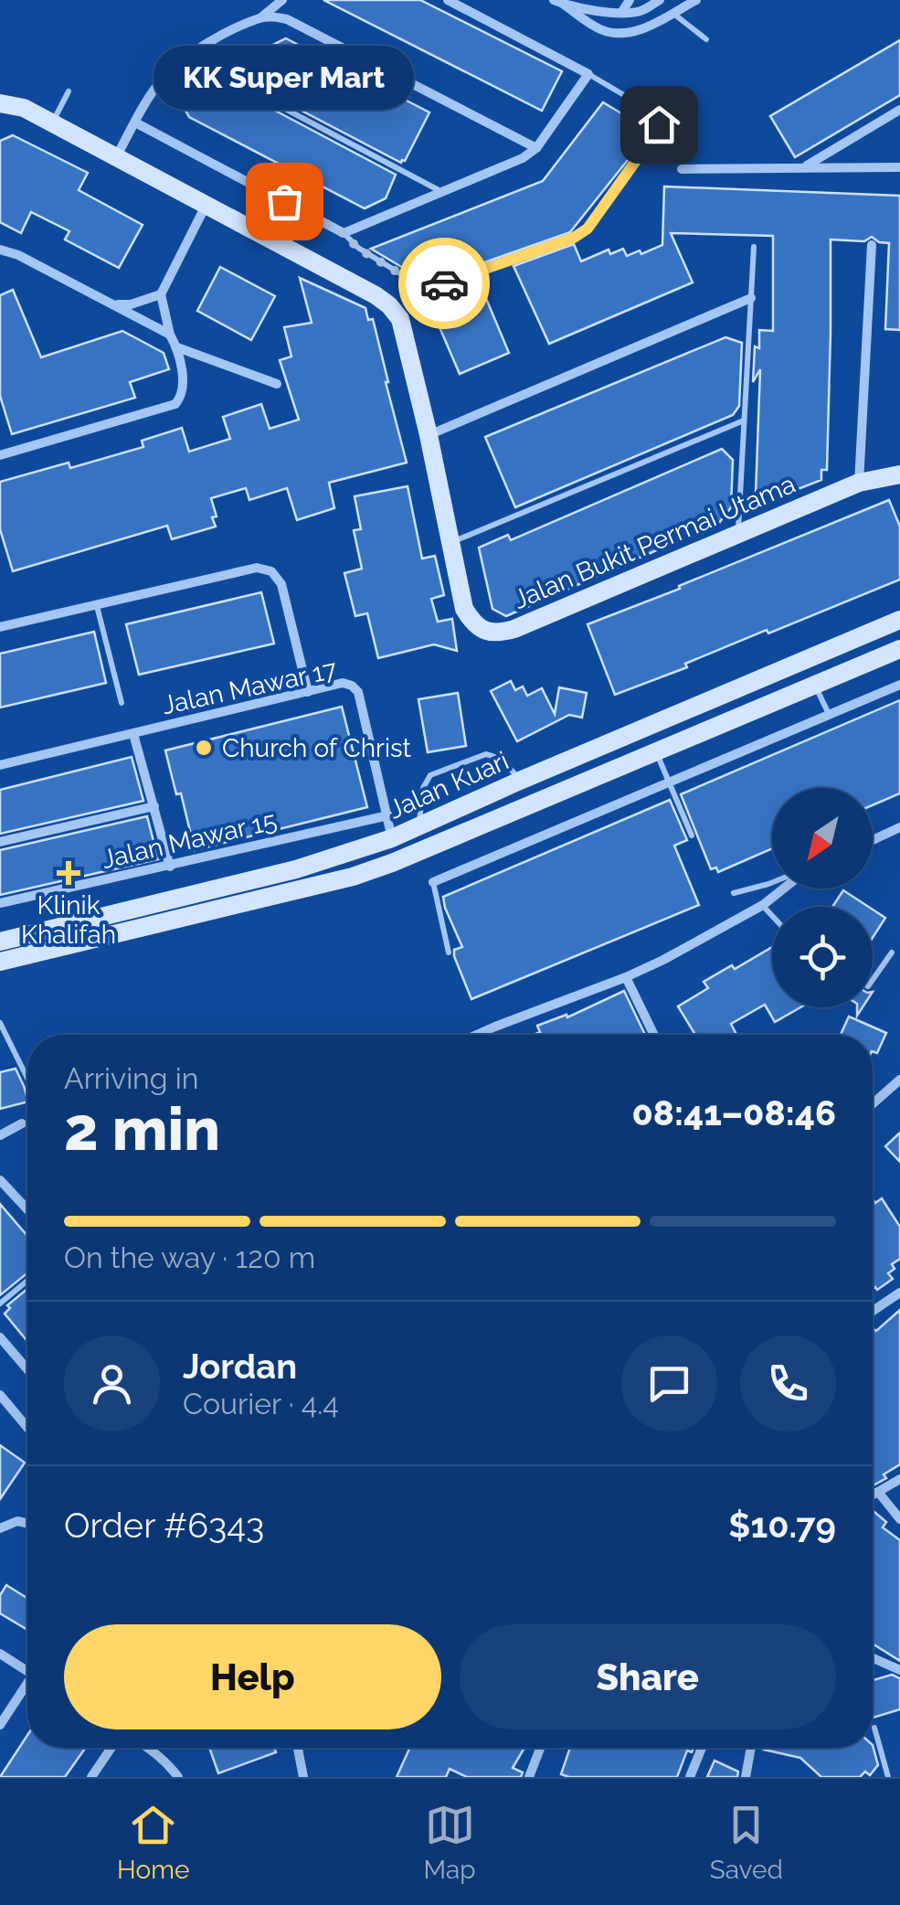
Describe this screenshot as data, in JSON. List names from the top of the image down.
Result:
{
  "streets": {
    "street": [
      "Jalan Bukit Permai Utama",
      "Jalan Mawar 17",
      "Jalan Kuari",
      "Jalan Mawar 15"
    ]
  },
  "crossings": [
    ["Jalan Mawar 17", "Jalan Kuari"],
    ["Jalan Mawar 17", "Jalan Mawar 15"]
  ],
  "places": {
    "other": ["KK Super Mart", "Church of Christ"],
    "health": ["Klinik Khalifah"]
  },
  "north": "bottom left",
  "page": {
    "bubble": "KK Super Mart",
    "heading": ["2 min", "Arriving in", "08:41–08:46"],
    "panel": [
      "Jordan",
      "Courier · 4.4",
      "Order #6343",
      "$10.79"
    ],
    "bar": "On the way · 120 m",
    "buttons": ["Help", "Share"],
    "tabs": ["Home", "Map", "Saved"]
  }
}
